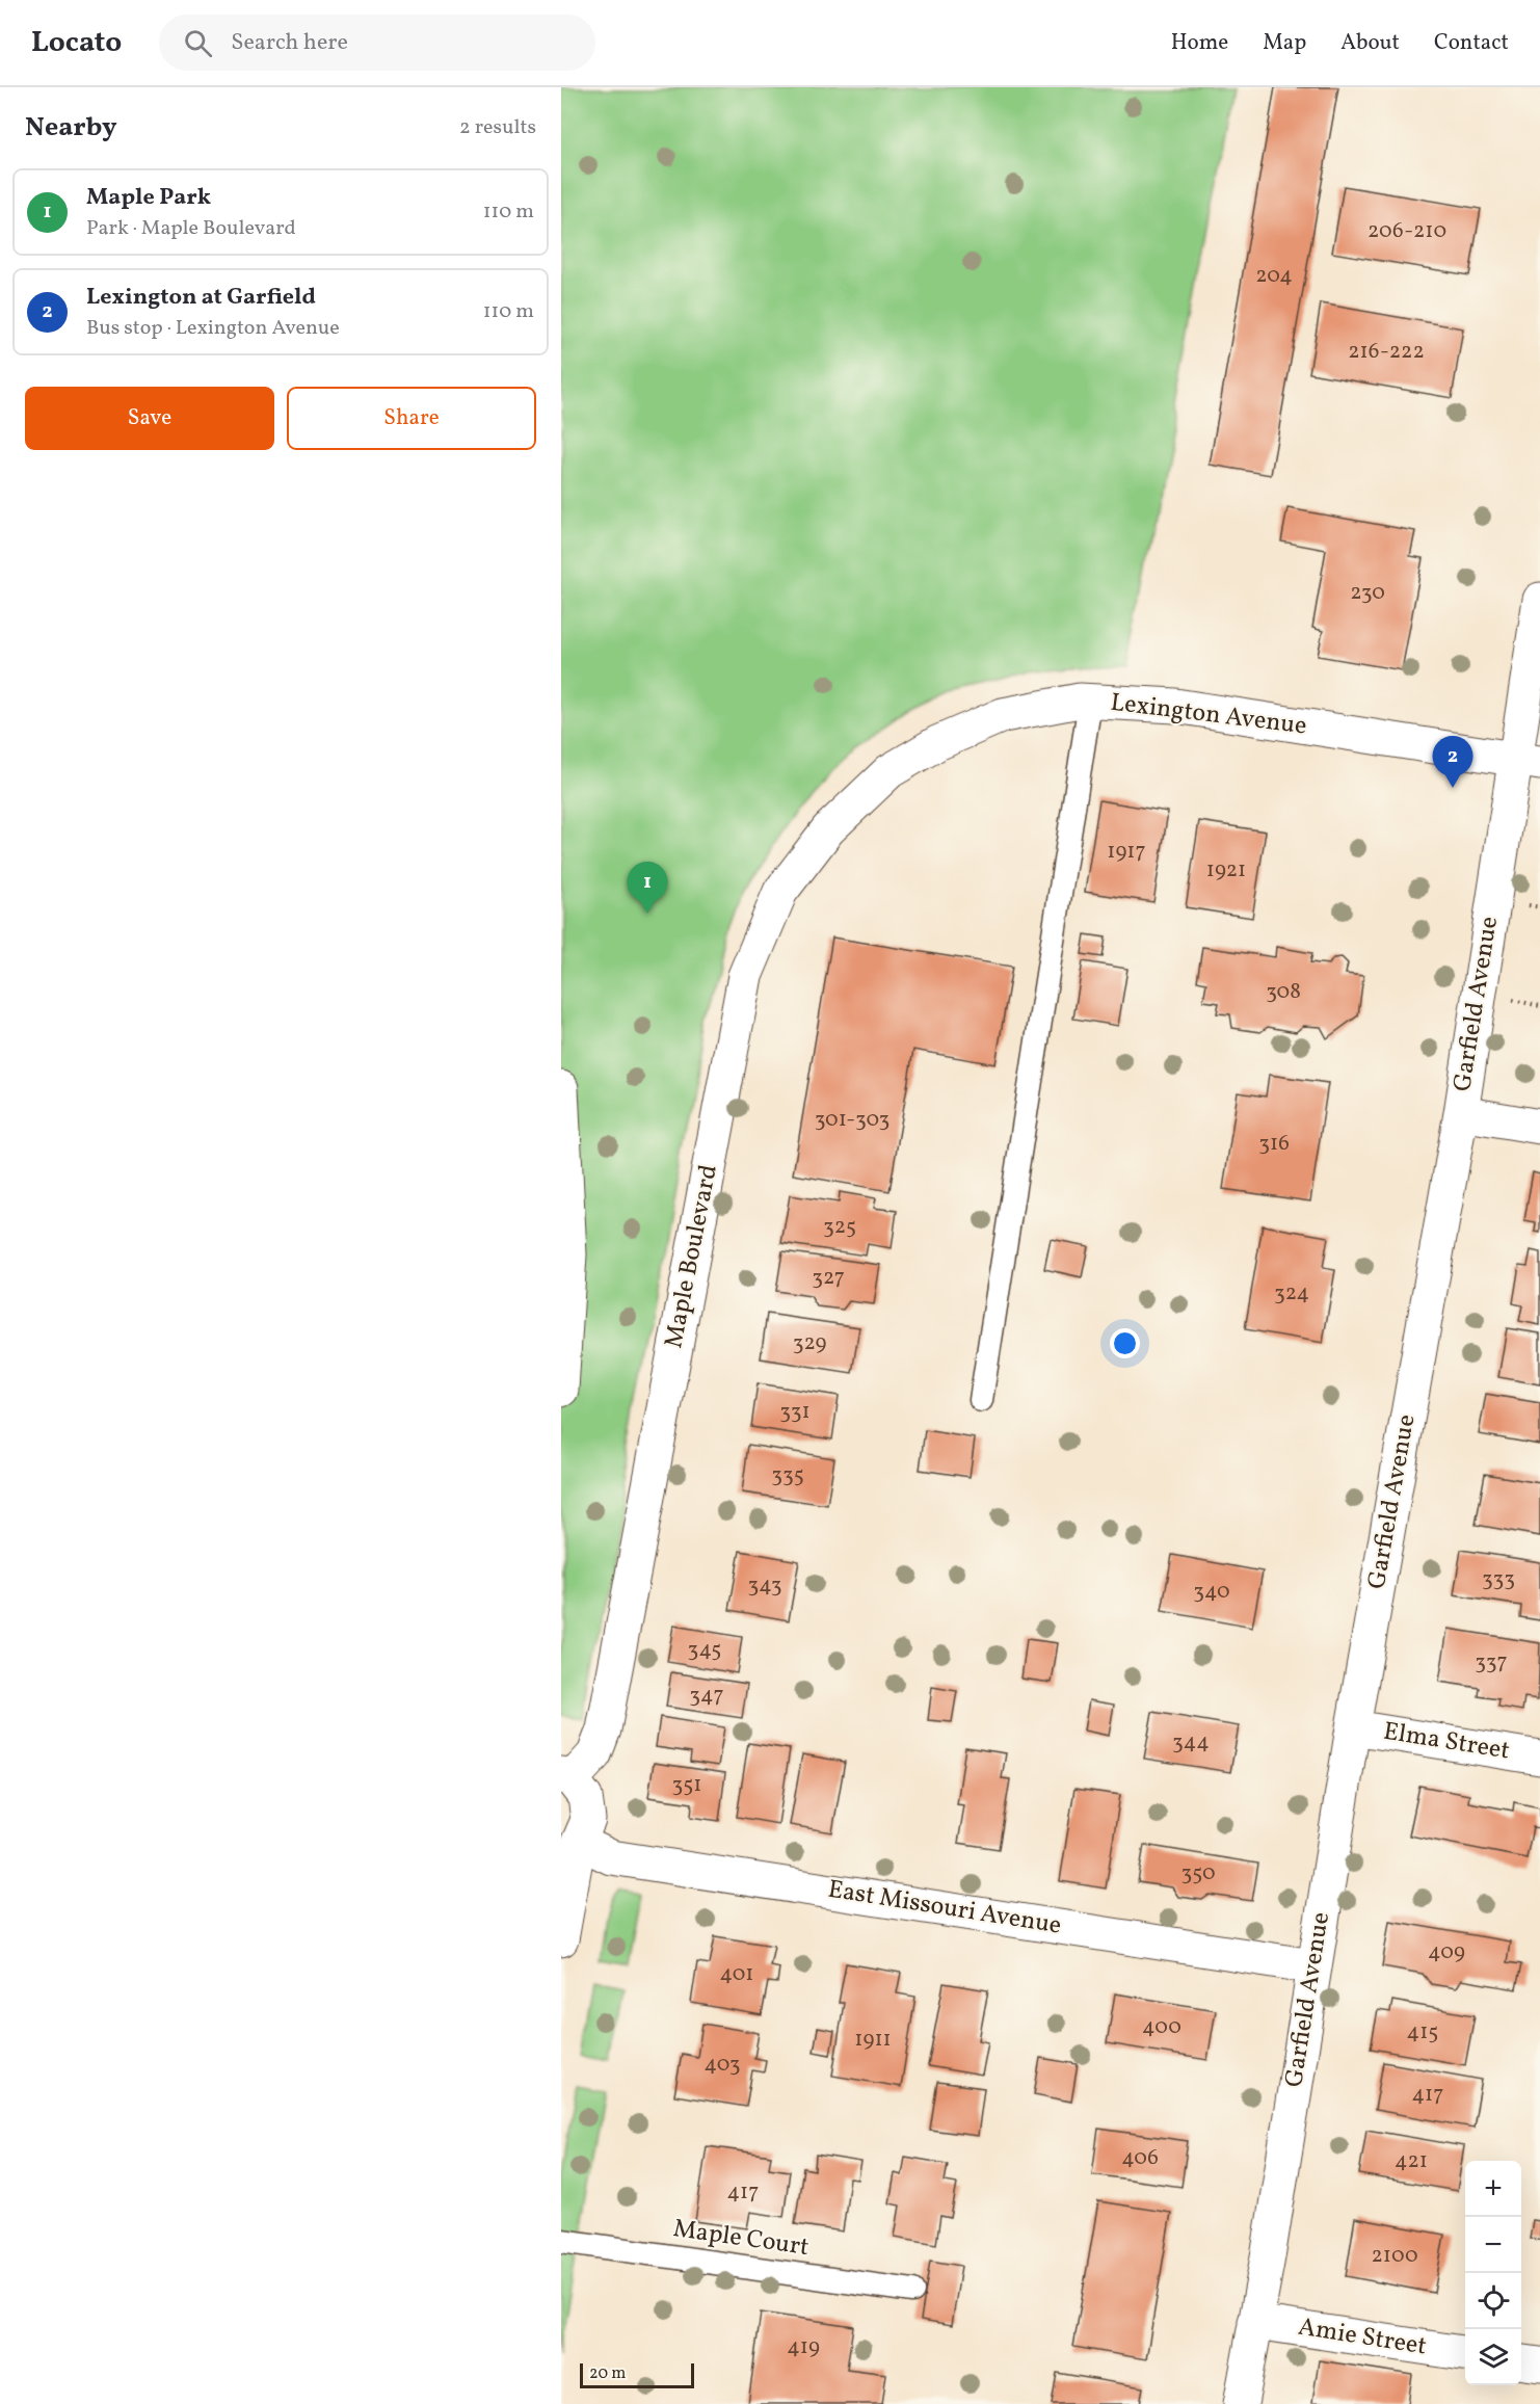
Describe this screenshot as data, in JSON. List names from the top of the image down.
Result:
{
  "streets": {
    "street": [
      "Lexington Avenue",
      "Garfield Avenue",
      "Maple Boulevard",
      "Elma Street",
      "East Missouri Avenue",
      "Amie Street"
    ],
    "lane": ["Maple Court"]
  },
  "crossings": [
    ["Lexington Avenue", "Garfield Avenue"],
    ["Lexington Avenue", "Maple Boulevard"],
    ["Garfield Avenue", "Elma Street"],
    ["Garfield Avenue", "East Missouri Avenue"],
    ["Garfield Avenue", "Amie Street"],
    ["Maple Boulevard", "East Missouri Avenue"]
  ],
  "house_numbers": [
    "206-210",
    "204",
    "216-222",
    "230",
    "1917",
    "1921",
    "308",
    "301-303",
    "316",
    "325",
    "327",
    "324",
    "329",
    "331",
    "335",
    "333",
    "343",
    "340",
    "345",
    "337",
    "347",
    "344",
    "351",
    "350",
    "409",
    "401",
    "400",
    "415",
    "1911",
    "403",
    "417",
    "406",
    "421",
    "417",
    "2100",
    "419"
  ],
  "scale_bar": "20 m",
  "page": {
    "header": "Locato",
    "search": "Search here",
    "nav": [
      "Home",
      "Map",
      "About",
      "Contact"
    ],
    "heading": ["Nearby", "2 results"],
    "list": [
      {
        "mark": "1",
        "name": "Maple Park",
        "note": "Park · Maple Boulevard",
        "value": "110 m"
      },
      {
        "mark": "2",
        "name": "Lexington at Garfield",
        "note": "Bus stop · Lexington Avenue",
        "value": "110 m"
      }
    ],
    "buttons": ["Save", "Share"],
    "pins": ["2", "1"],
    "map_buttons": ["+", "−"],
    "scale": "20 m"
  }
}
